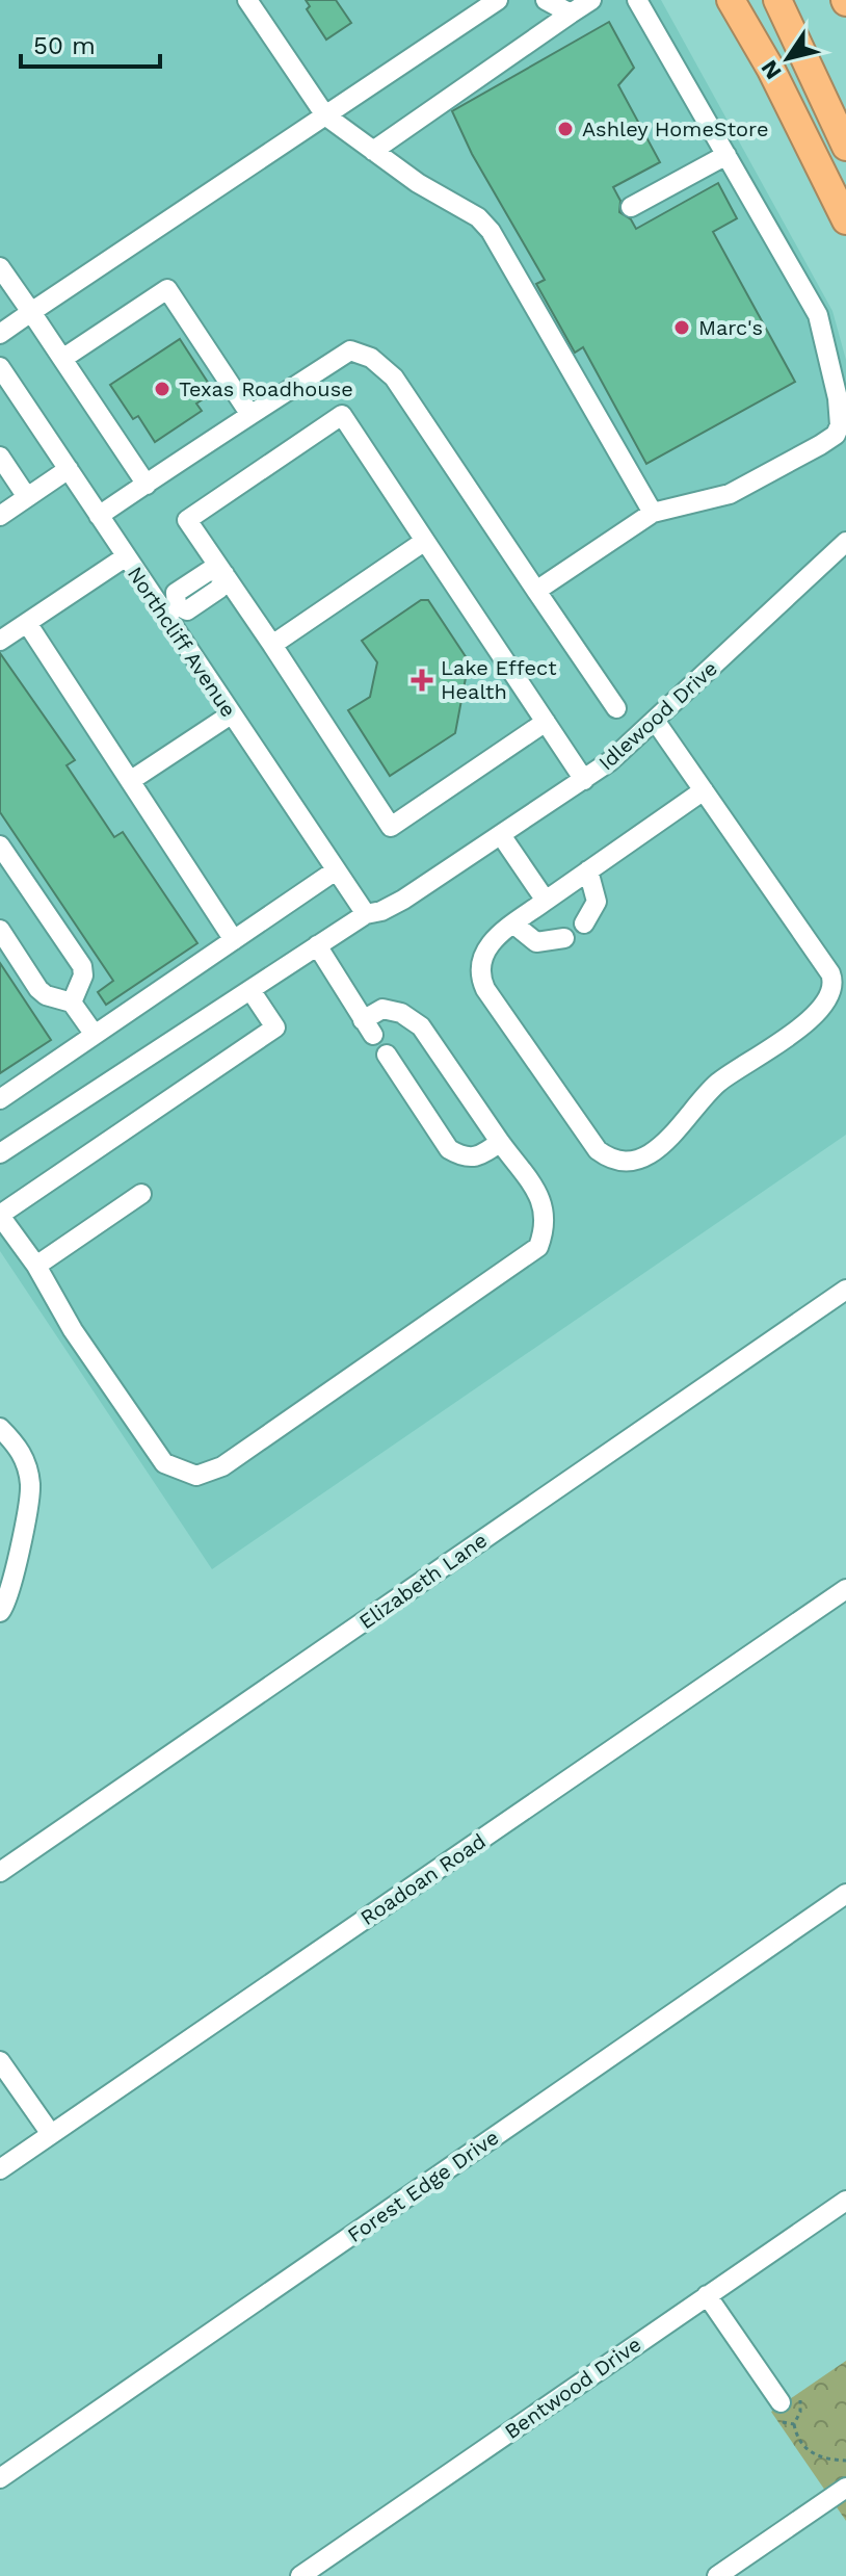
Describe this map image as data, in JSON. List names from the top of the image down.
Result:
{
  "streets": {
    "street": [
      "Northcliff Avenue",
      "Idlewood Drive",
      "Elizabeth Lane",
      "Roadoan Road",
      "Forest Edge Drive",
      "Bentwood Drive"
    ]
  },
  "crossings": [
    ["Northcliff Avenue", "Idlewood Drive"]
  ],
  "places": {
    "other": ["Ashley HomeStore", "Marc's", "Texas Roadhouse"],
    "health": ["Lake Effect Health"]
  },
  "scale_bar": "50 m",
  "north": "bottom left"
}
